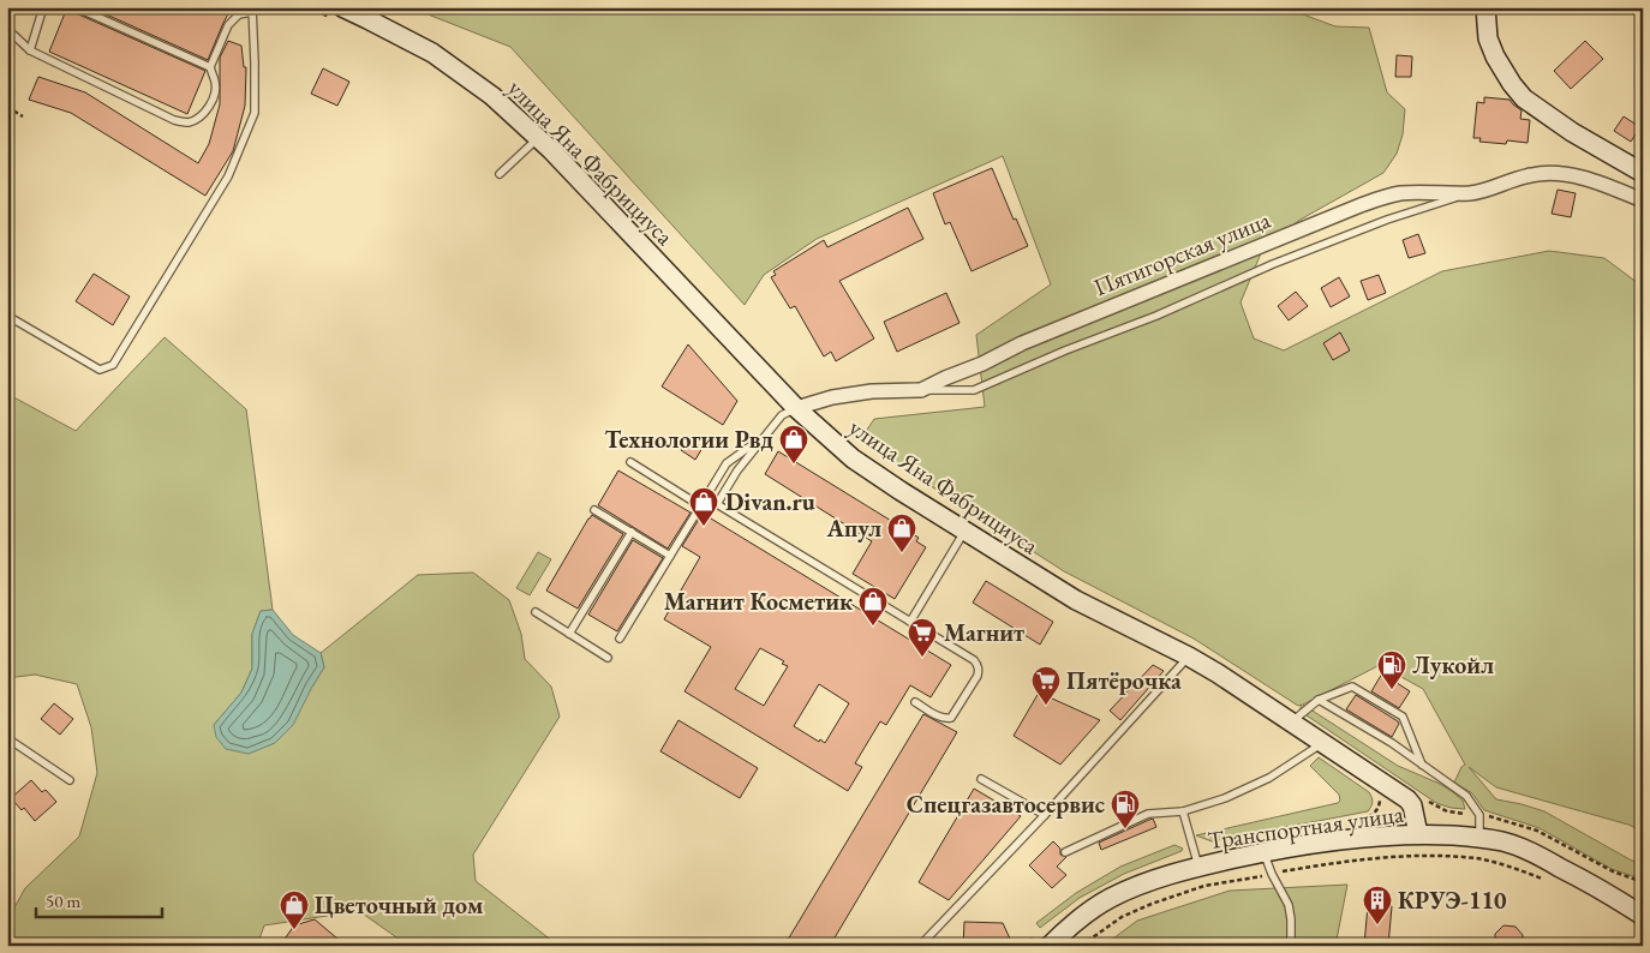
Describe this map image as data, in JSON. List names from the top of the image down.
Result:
{
  "streets": {
    "main road": ["улица Яна Фабрициуса", "Транспортная улица"],
    "street": ["Пятигорская улица"]
  },
  "crossings": [
    ["улица Яна Фабрициуса", "Пятигорская улица"],
    ["улица Яна Фабрициуса", "Транспортная улица"]
  ],
  "places": {
    "shop": [
      "Технологии Рвд",
      "Divan.ru",
      "Апул",
      "Магнит Косметик",
      "Цветочный дом"
    ],
    "supermarket": ["Магнит", "Пятёрочка"],
    "fuel station": ["Лукойл", "Спецгазавтосервис"],
    "building": ["КРУЭ-110"]
  },
  "scale_bar": "50 m"
}
